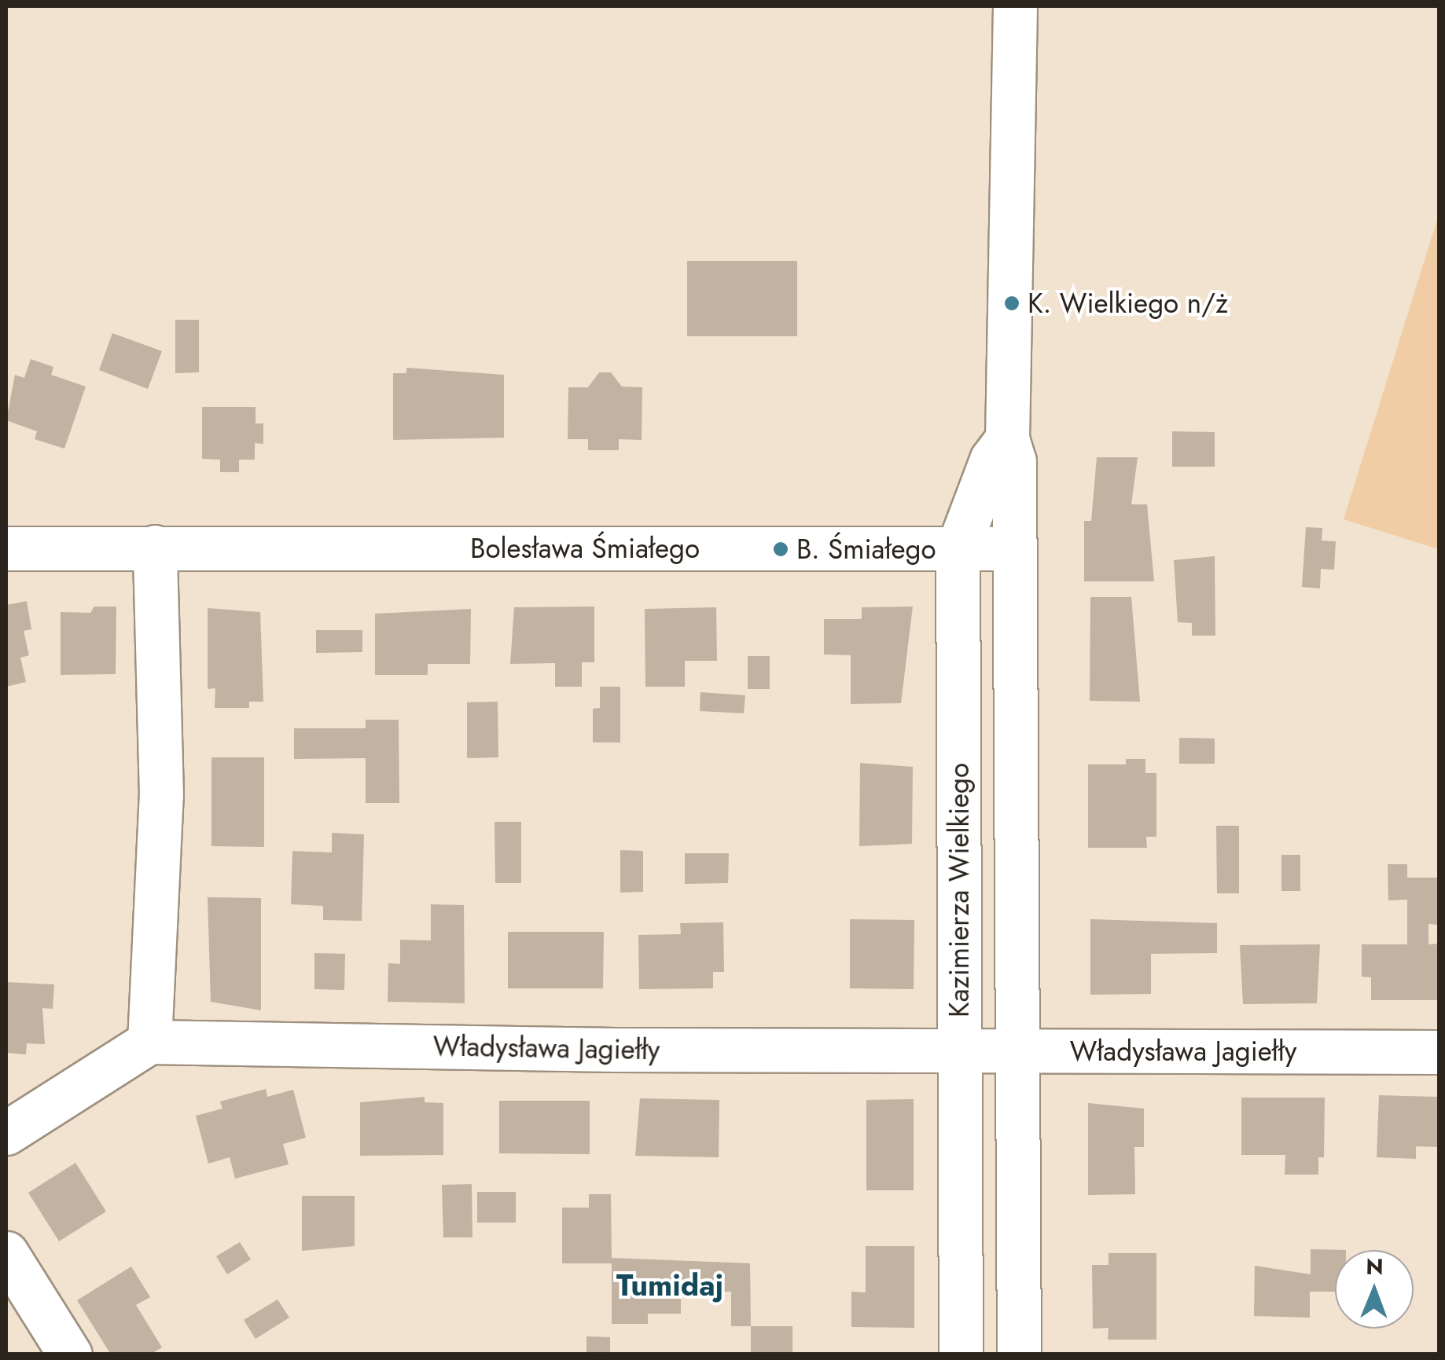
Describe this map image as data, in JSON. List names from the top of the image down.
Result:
{
  "streets": {
    "street": ["Bolesława Śmiałego", "Kazimierza Wielkiego", "Władysława Jagiełły"]
  },
  "crossings": [
    ["Bolesława Śmiałego", "Kazimierza Wielkiego"],
    ["Kazimierza Wielkiego", "Władysława Jagiełły"]
  ],
  "districts": ["Tumidaj"],
  "places": ["K. Wielkiego n/ż", "B. Śmiałego"],
  "north": "top"
}
